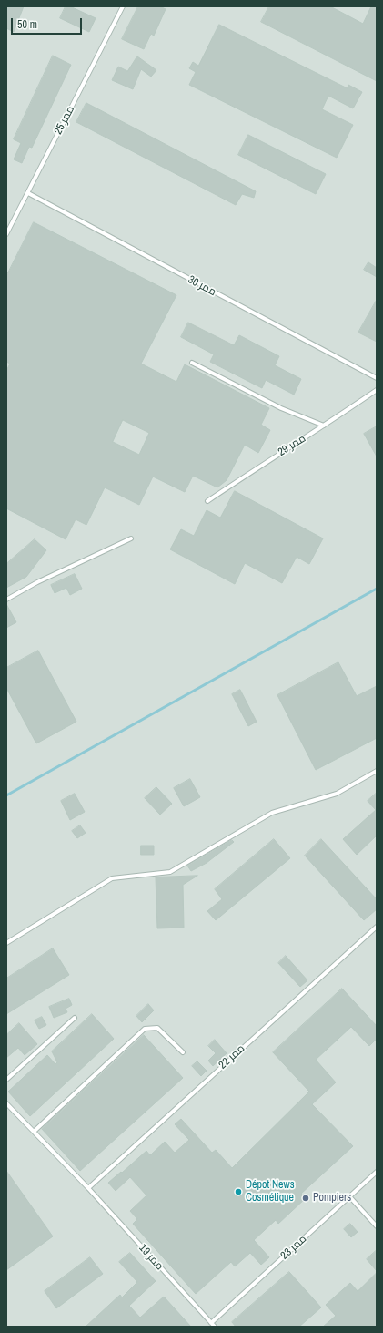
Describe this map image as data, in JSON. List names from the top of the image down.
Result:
{
  "streets": {
    "lane": [
      "ممر 25",
      "ممر 30",
      "ممر 29",
      "ممر 22",
      "ممر 23",
      "ممر 19"
    ]
  },
  "crossings": [
    ["ممر 25", "ممر 30"],
    ["ممر 22", "ممر 19"],
    ["ممر 23", "ممر 19"]
  ],
  "places": ["Dépot News Cosmétique", "Pompiers"],
  "scale_bar": "50 m"
}
